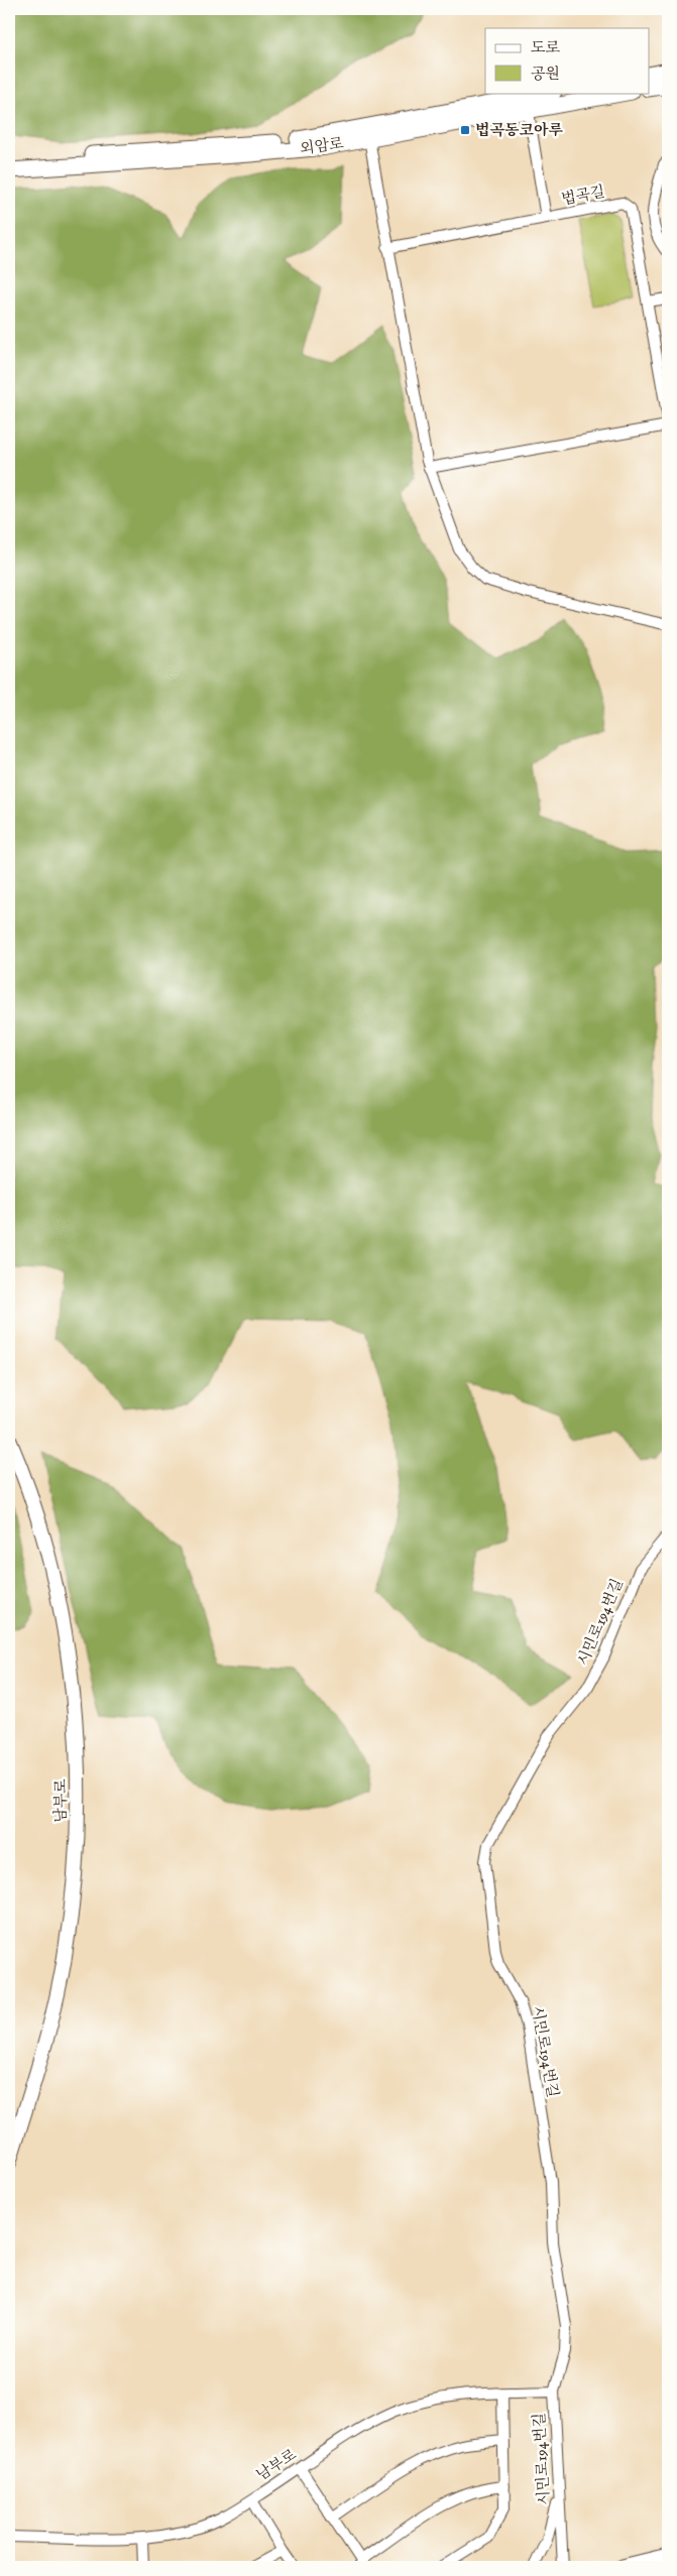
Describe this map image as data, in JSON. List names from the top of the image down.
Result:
{
  "streets": {
    "main road": ["외암로"],
    "street": ["법곡길", "시민로194번길", "남부로"]
  },
  "crossings": [
    ["외암로", "법곡길"],
    ["시민로194번길", "남부로"]
  ],
  "places": {
    "transit": ["법곡동코아루"]
  },
  "legend": ["도로", "공원"]
}
